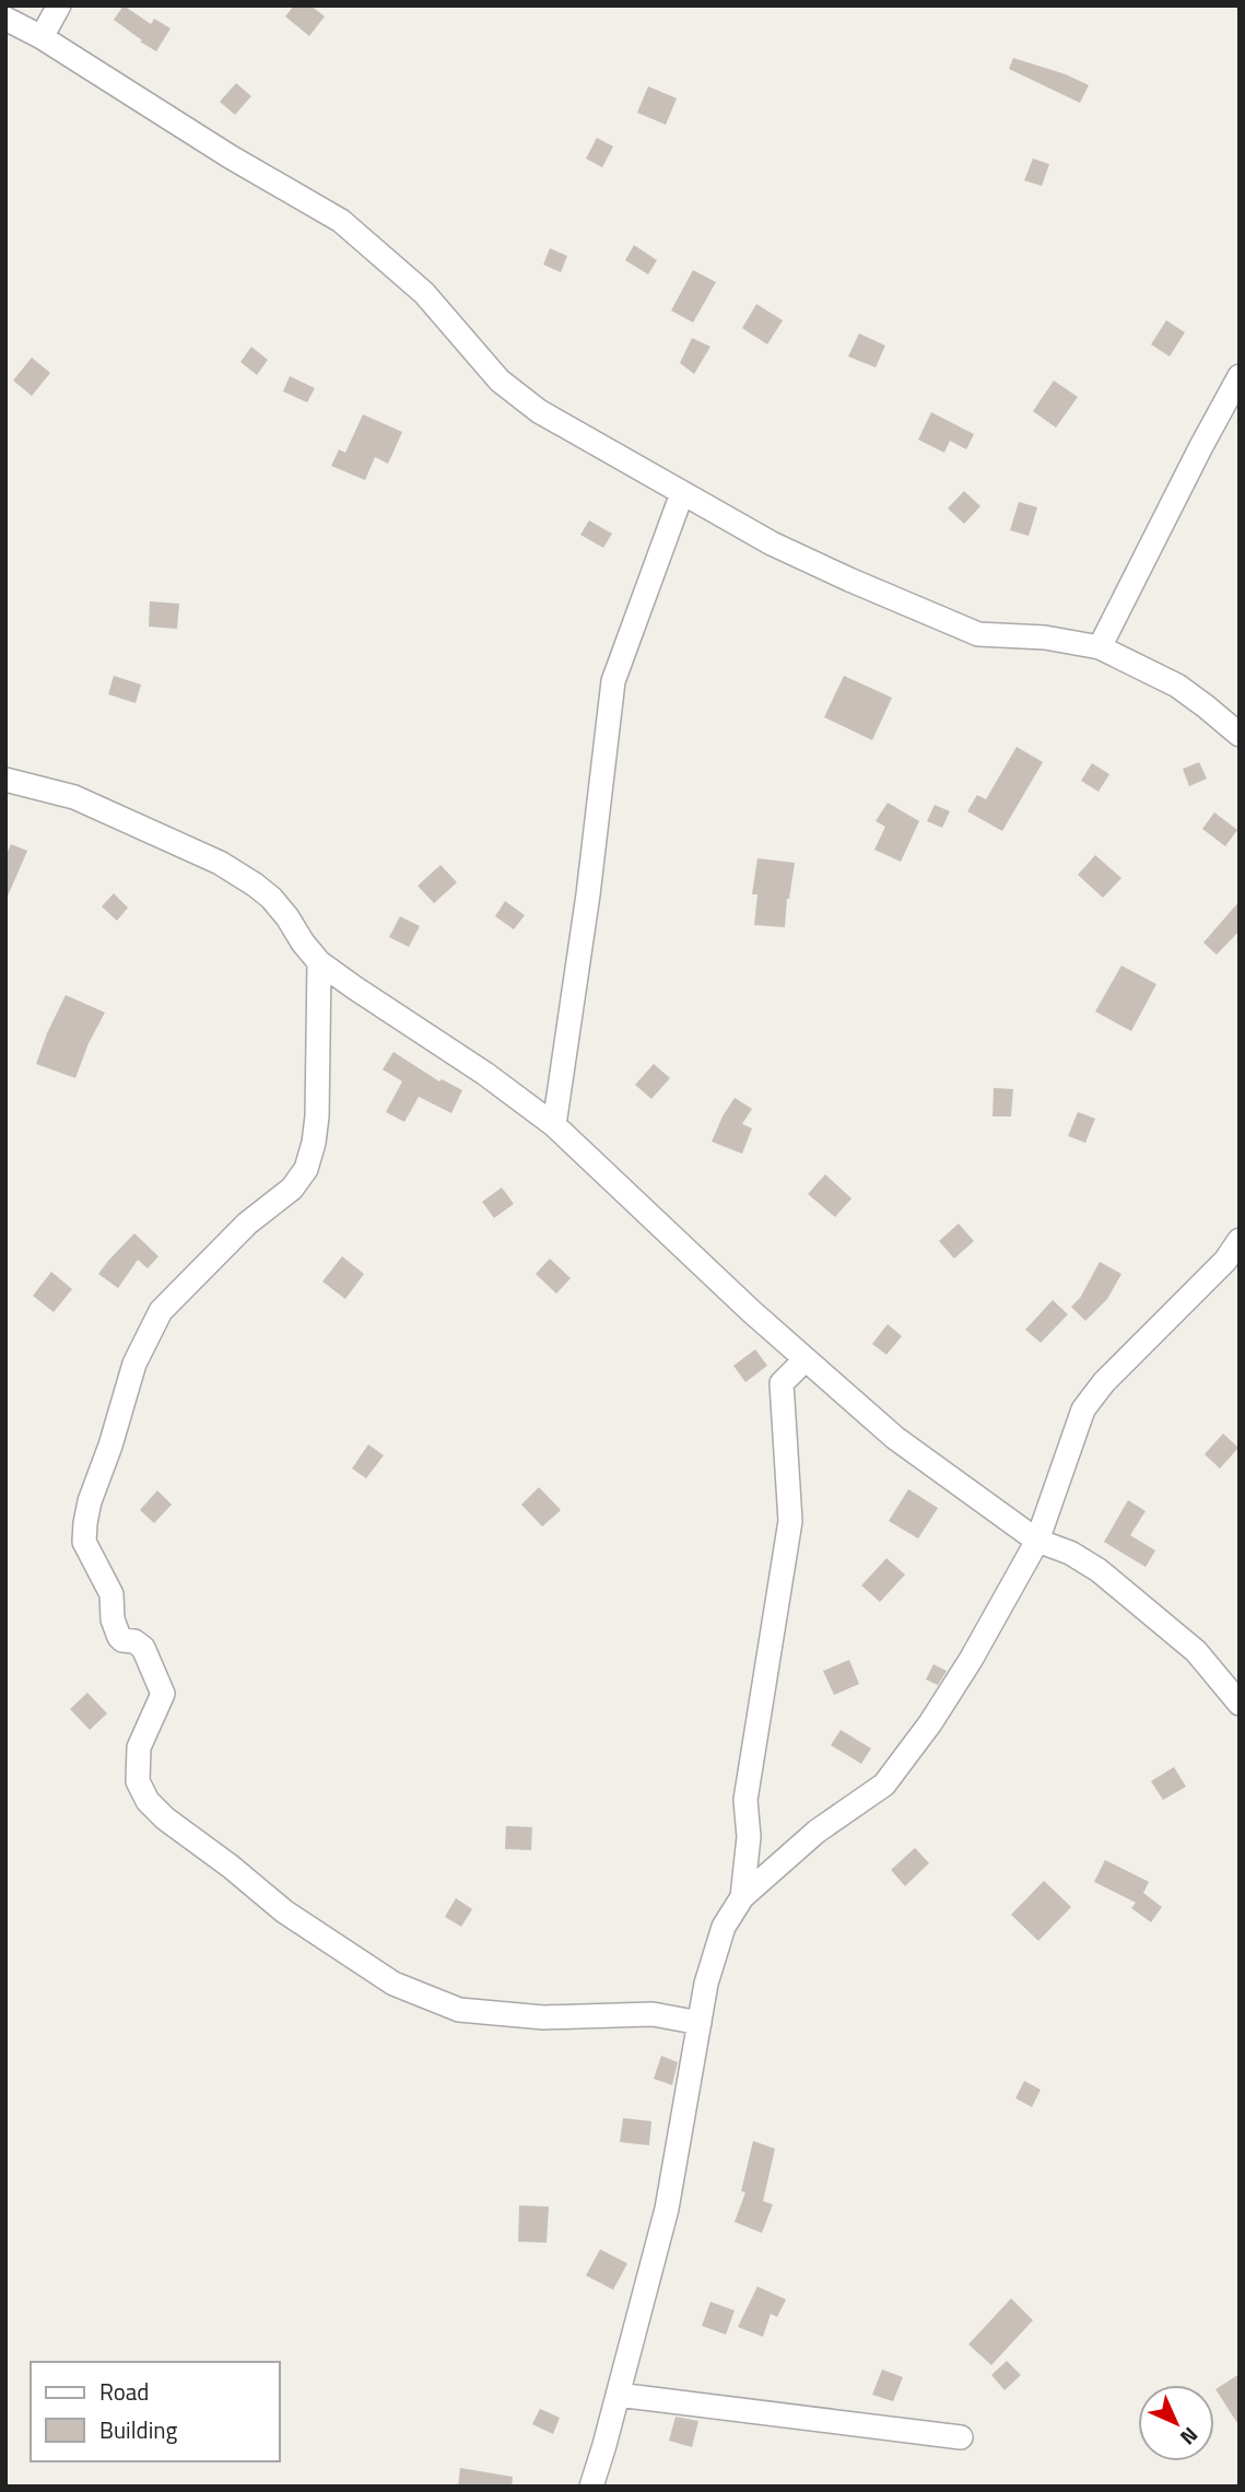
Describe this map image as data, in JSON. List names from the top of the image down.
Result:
{
  "legend": ["Road", "Building"],
  "north": "bottom right"
}
